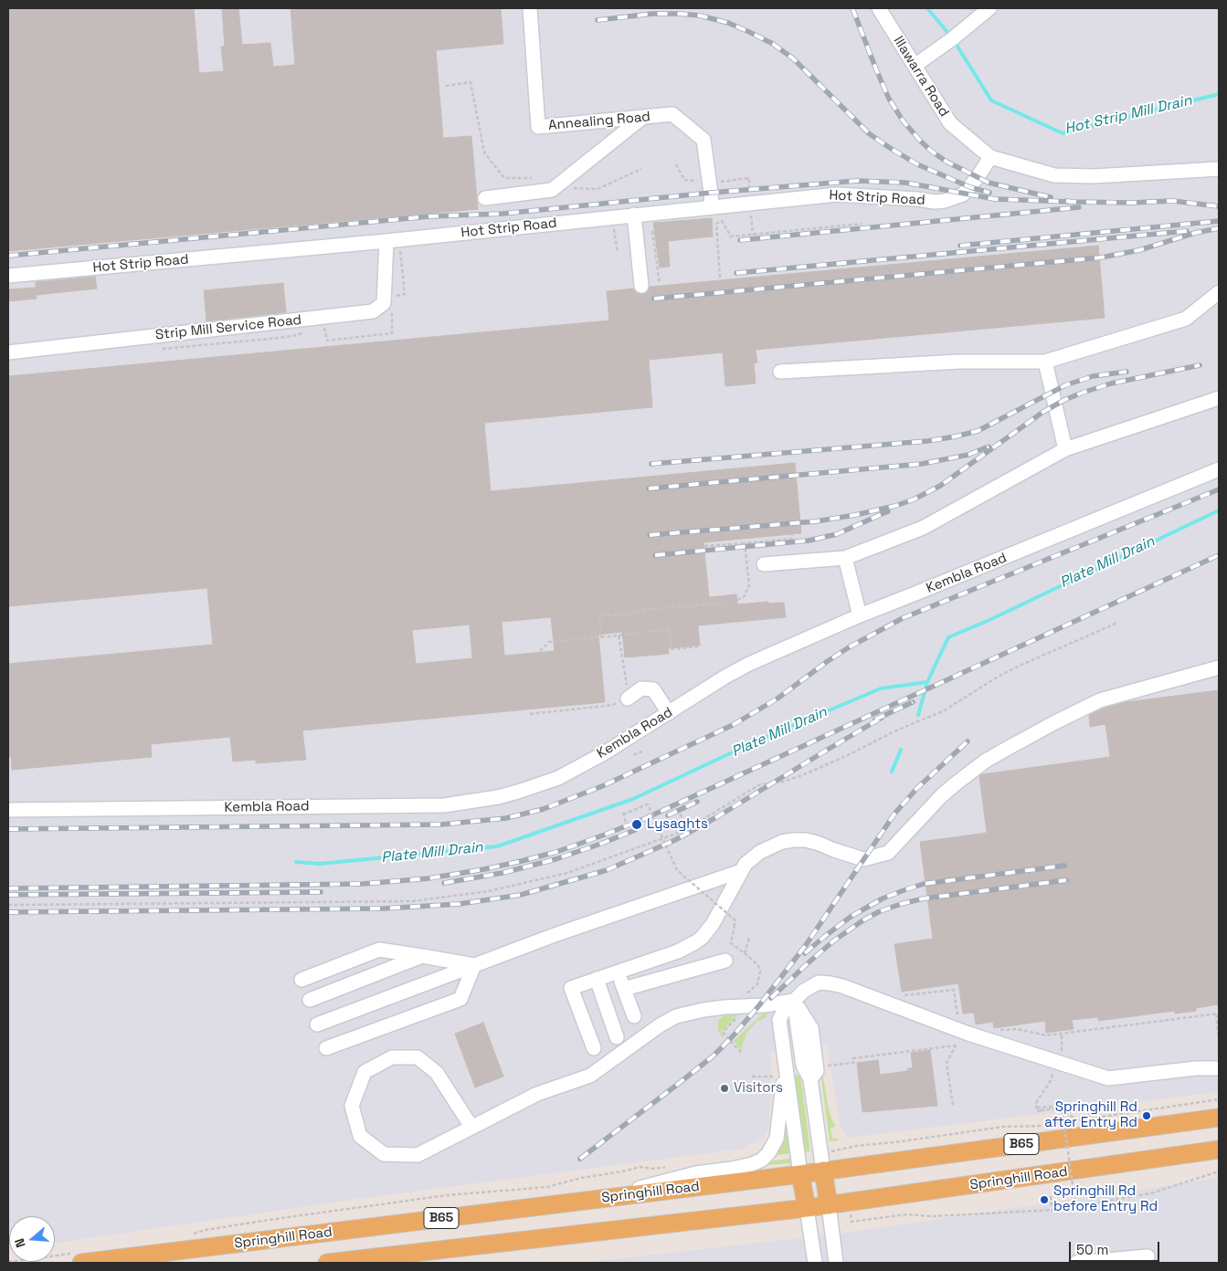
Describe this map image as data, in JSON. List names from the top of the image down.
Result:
{
  "streets": {
    "main road": ["B65", "Springhill Road"],
    "street": [
      "Illawarra Road",
      "Annealing Road",
      "Hot Strip Road",
      "Strip Mill Service Road",
      "Kembla Road"
    ]
  },
  "crossings": [
    ["Illawarra Road", "Hot Strip Road"],
    ["Annealing Road", "Hot Strip Road"],
    ["Hot Strip Road", "Strip Mill Service Road"]
  ],
  "water": ["Hot Strip Mill Drain", "Plate Mill Drain"],
  "places": [
    "Lysaghts",
    "Visitors",
    "Springhill Rd after Entry Rd",
    "Springhill Rd before Entry Rd"
  ],
  "scale_bar": "50 m",
  "north": "left"
}
